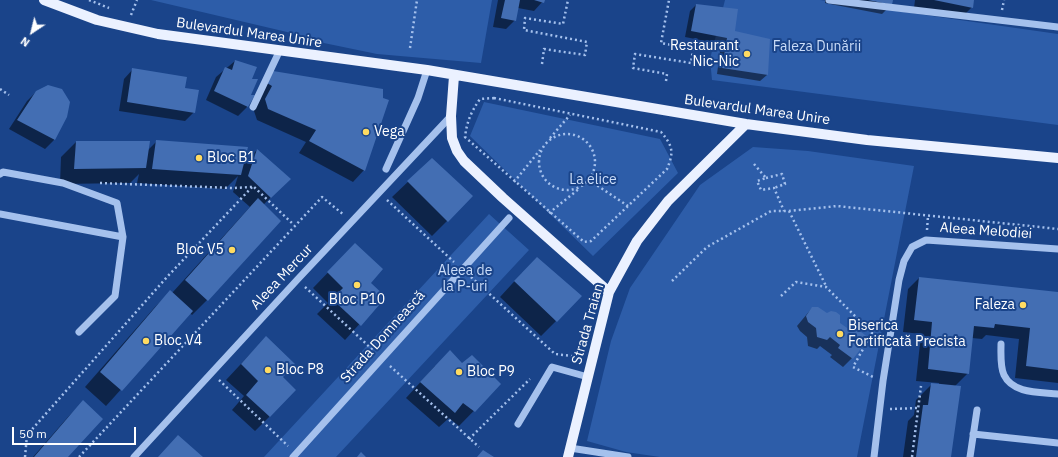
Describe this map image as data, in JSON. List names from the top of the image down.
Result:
{
  "streets": {
    "main road": ["Bulevardul Marea Unire", "Strada Traian"],
    "street": ["Aleea Melodiei", "Aleea Mercur", "Strada Domnească"]
  },
  "crossings": [
    ["Bulevardul Marea Unire", "Strada Traian"]
  ],
  "parks": ["Faleza Dunării", "La elice", "Aleea de la P-uri"],
  "places": [
    "Restaurant Nic-Nic",
    "Vega",
    "Bloc B1",
    "Bloc V5",
    "Bloc P10",
    "Faleza",
    "Biserica Fortificată Precista",
    "Bloc V4",
    "Bloc P8",
    "Bloc P9"
  ],
  "scale_bar": "50 m",
  "north": "bottom left"
}
